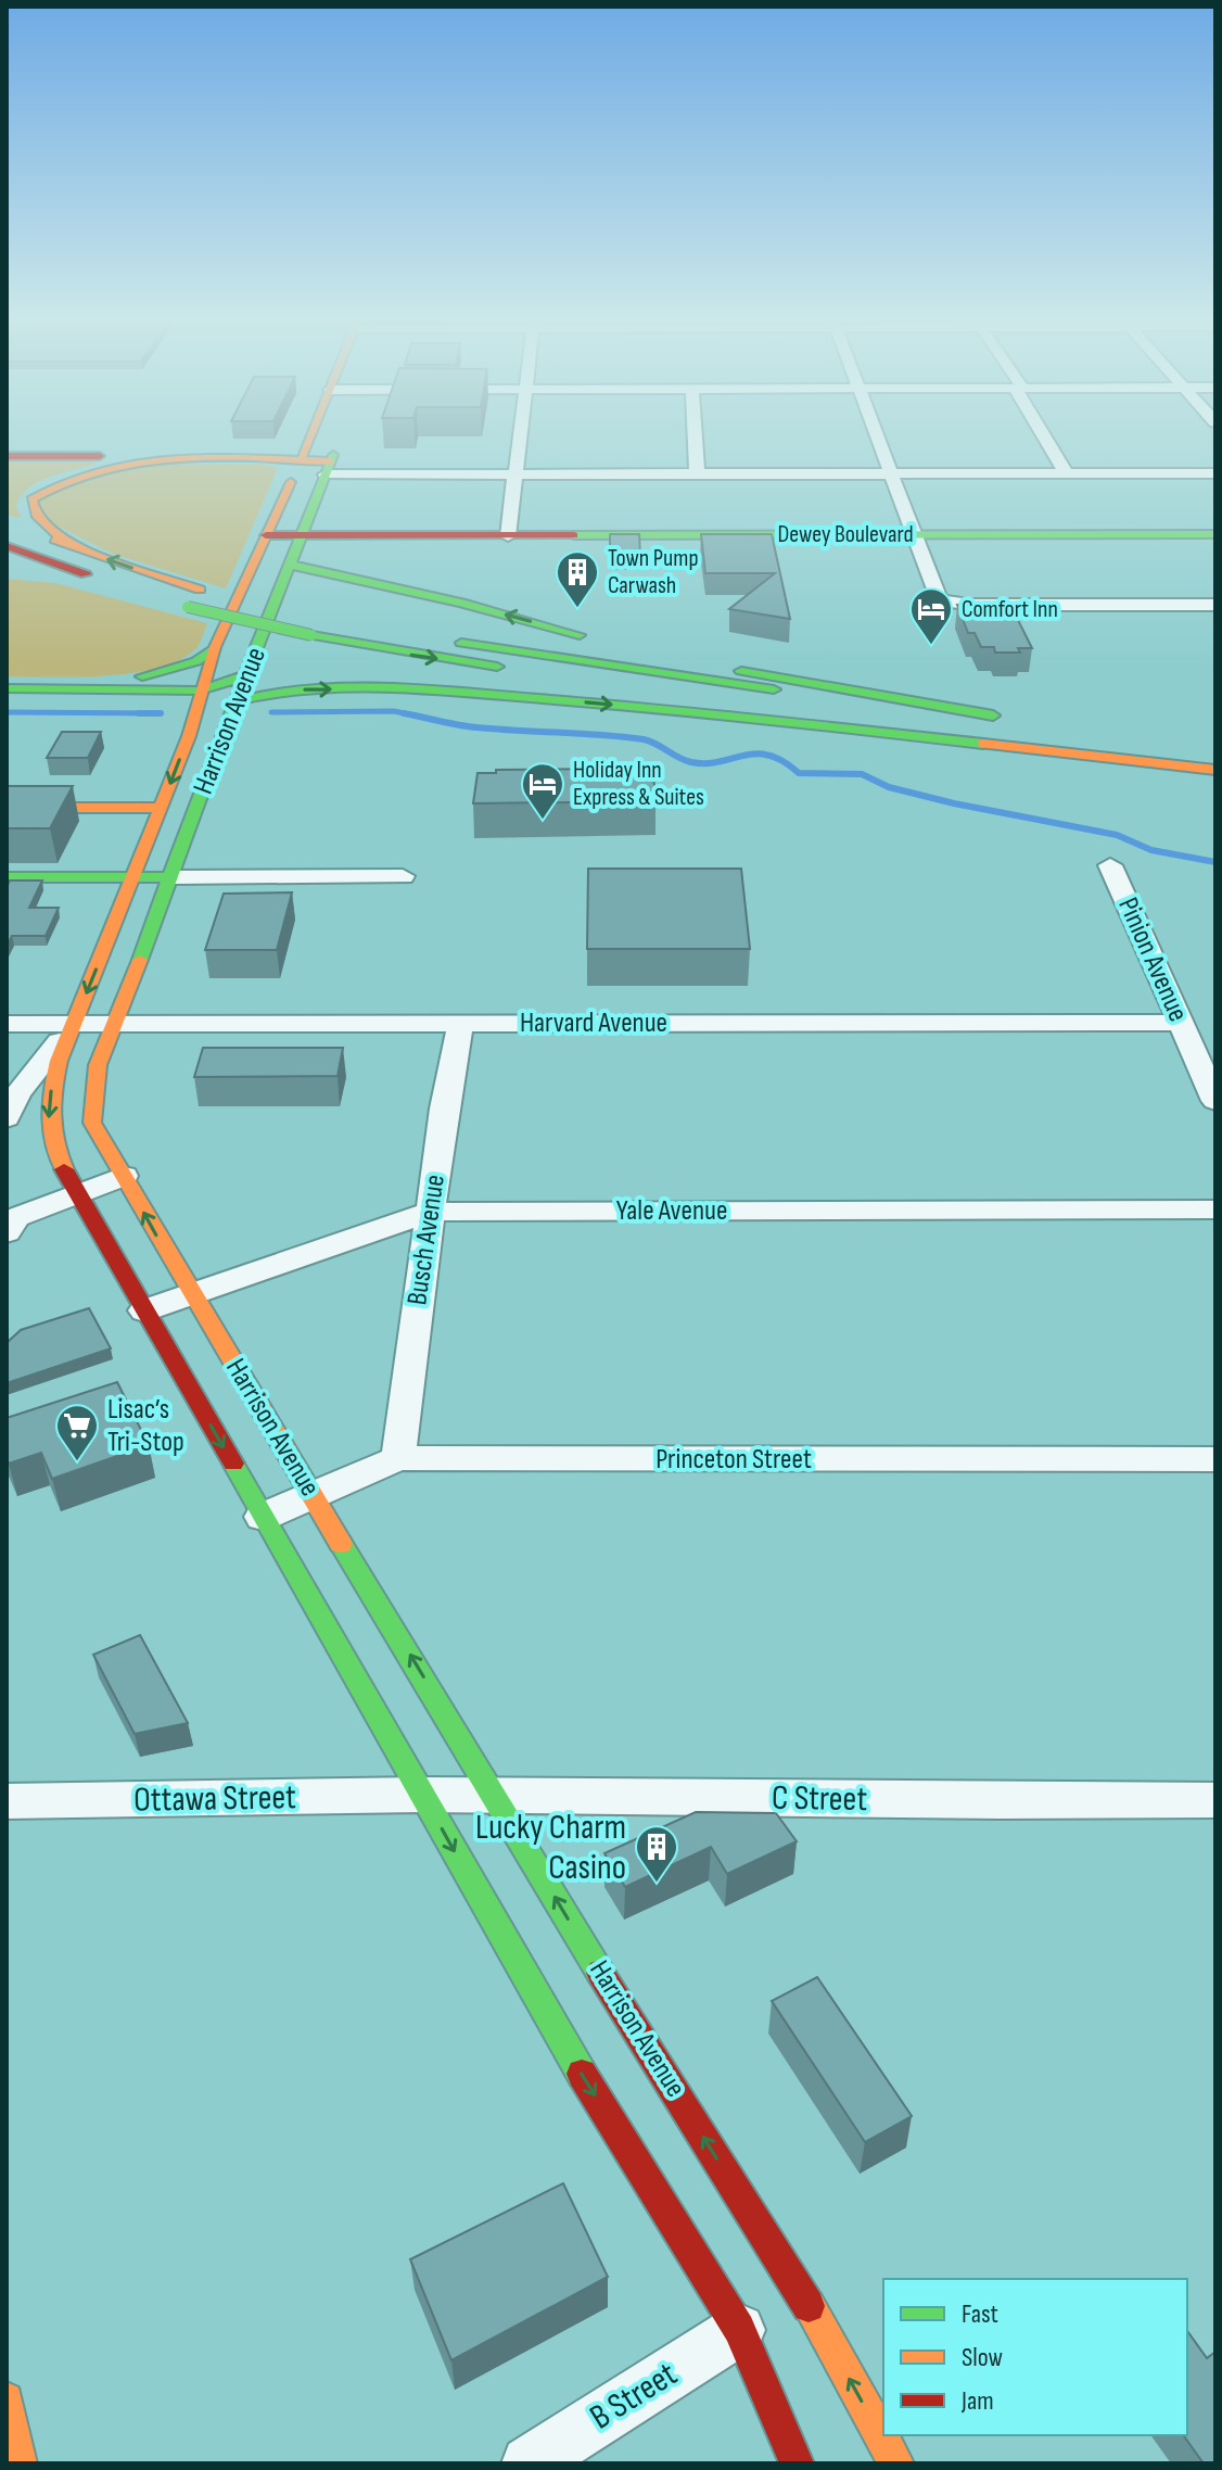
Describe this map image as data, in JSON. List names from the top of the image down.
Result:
{
  "streets": {
    "main road": ["Dewey Boulevard", "Harrison Avenue"],
    "street": [
      "Pinion Avenue",
      "Harvard Avenue",
      "Yale Avenue",
      "Busch Avenue",
      "Princeton Street",
      "Ottawa Street",
      "C Street",
      "B Street"
    ]
  },
  "crossings": [
    ["Dewey Boulevard", "Harrison Avenue"],
    ["Harrison Avenue", "Harvard Avenue"],
    ["Harrison Avenue", "Yale Avenue"],
    ["Harrison Avenue", "Princeton Street"],
    ["Harrison Avenue", "Ottawa Street"],
    ["Harrison Avenue", "C Street"],
    ["Harrison Avenue", "B Street"],
    ["Pinion Avenue", "Harvard Avenue"],
    ["Harvard Avenue", "Busch Avenue"],
    ["Yale Avenue", "Busch Avenue"],
    ["Busch Avenue", "Princeton Street"],
    ["Ottawa Street", "C Street"]
  ],
  "places": {
    "building": ["Town Pump Carwash", "Lucky Charm Casino"],
    "hotel": ["Comfort Inn", "Holiday Inn Express & Suites"],
    "supermarket": ["Lisac’s Tri-Stop"]
  },
  "legend": ["Fast", "Slow", "Jam"]
}
